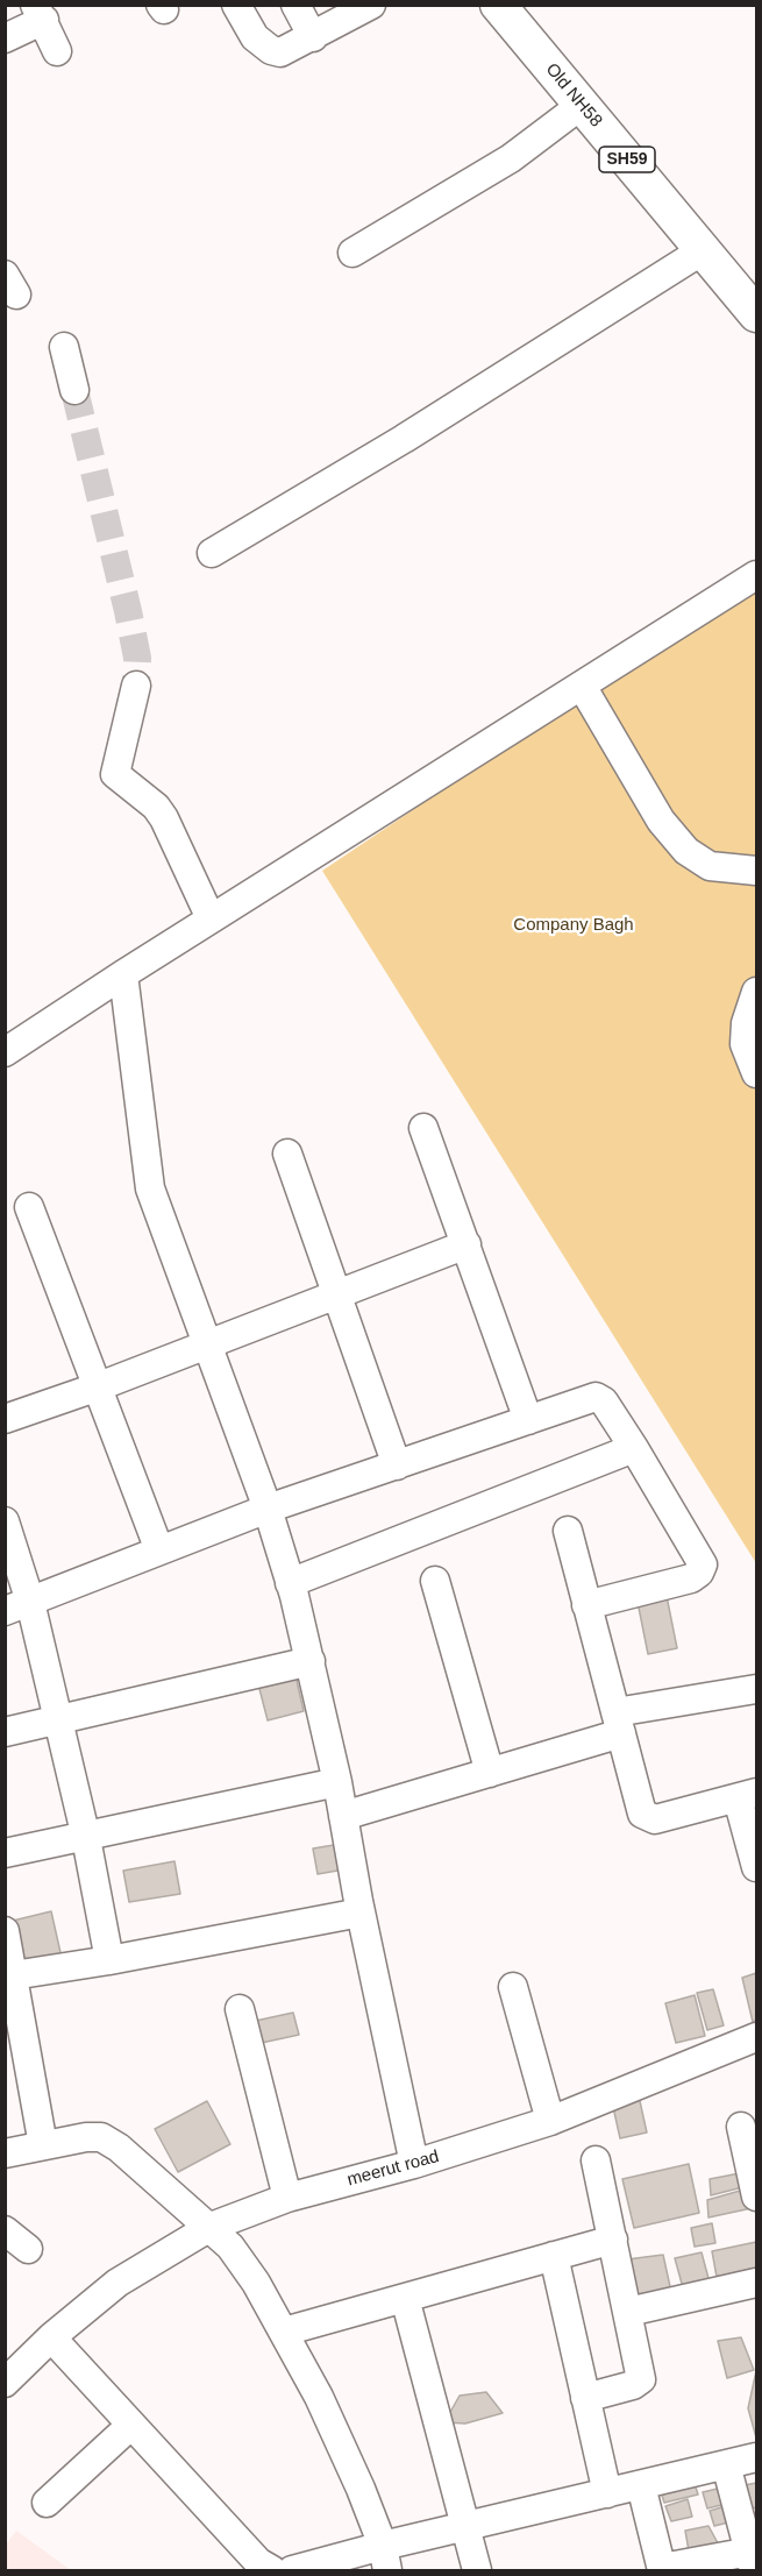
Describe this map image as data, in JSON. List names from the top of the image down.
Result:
{
  "streets": {
    "main road": ["Old NH58", "SH59"],
    "street": ["meerut road"]
  },
  "parks": ["Company Bagh"]
}
